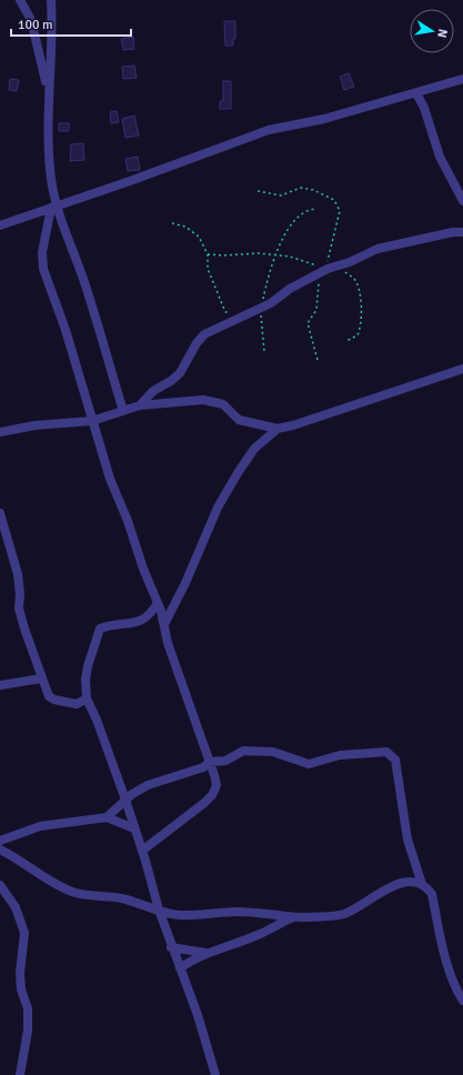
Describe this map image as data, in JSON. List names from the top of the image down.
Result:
{
  "scale_bar": "100 m",
  "north": "right"
}
